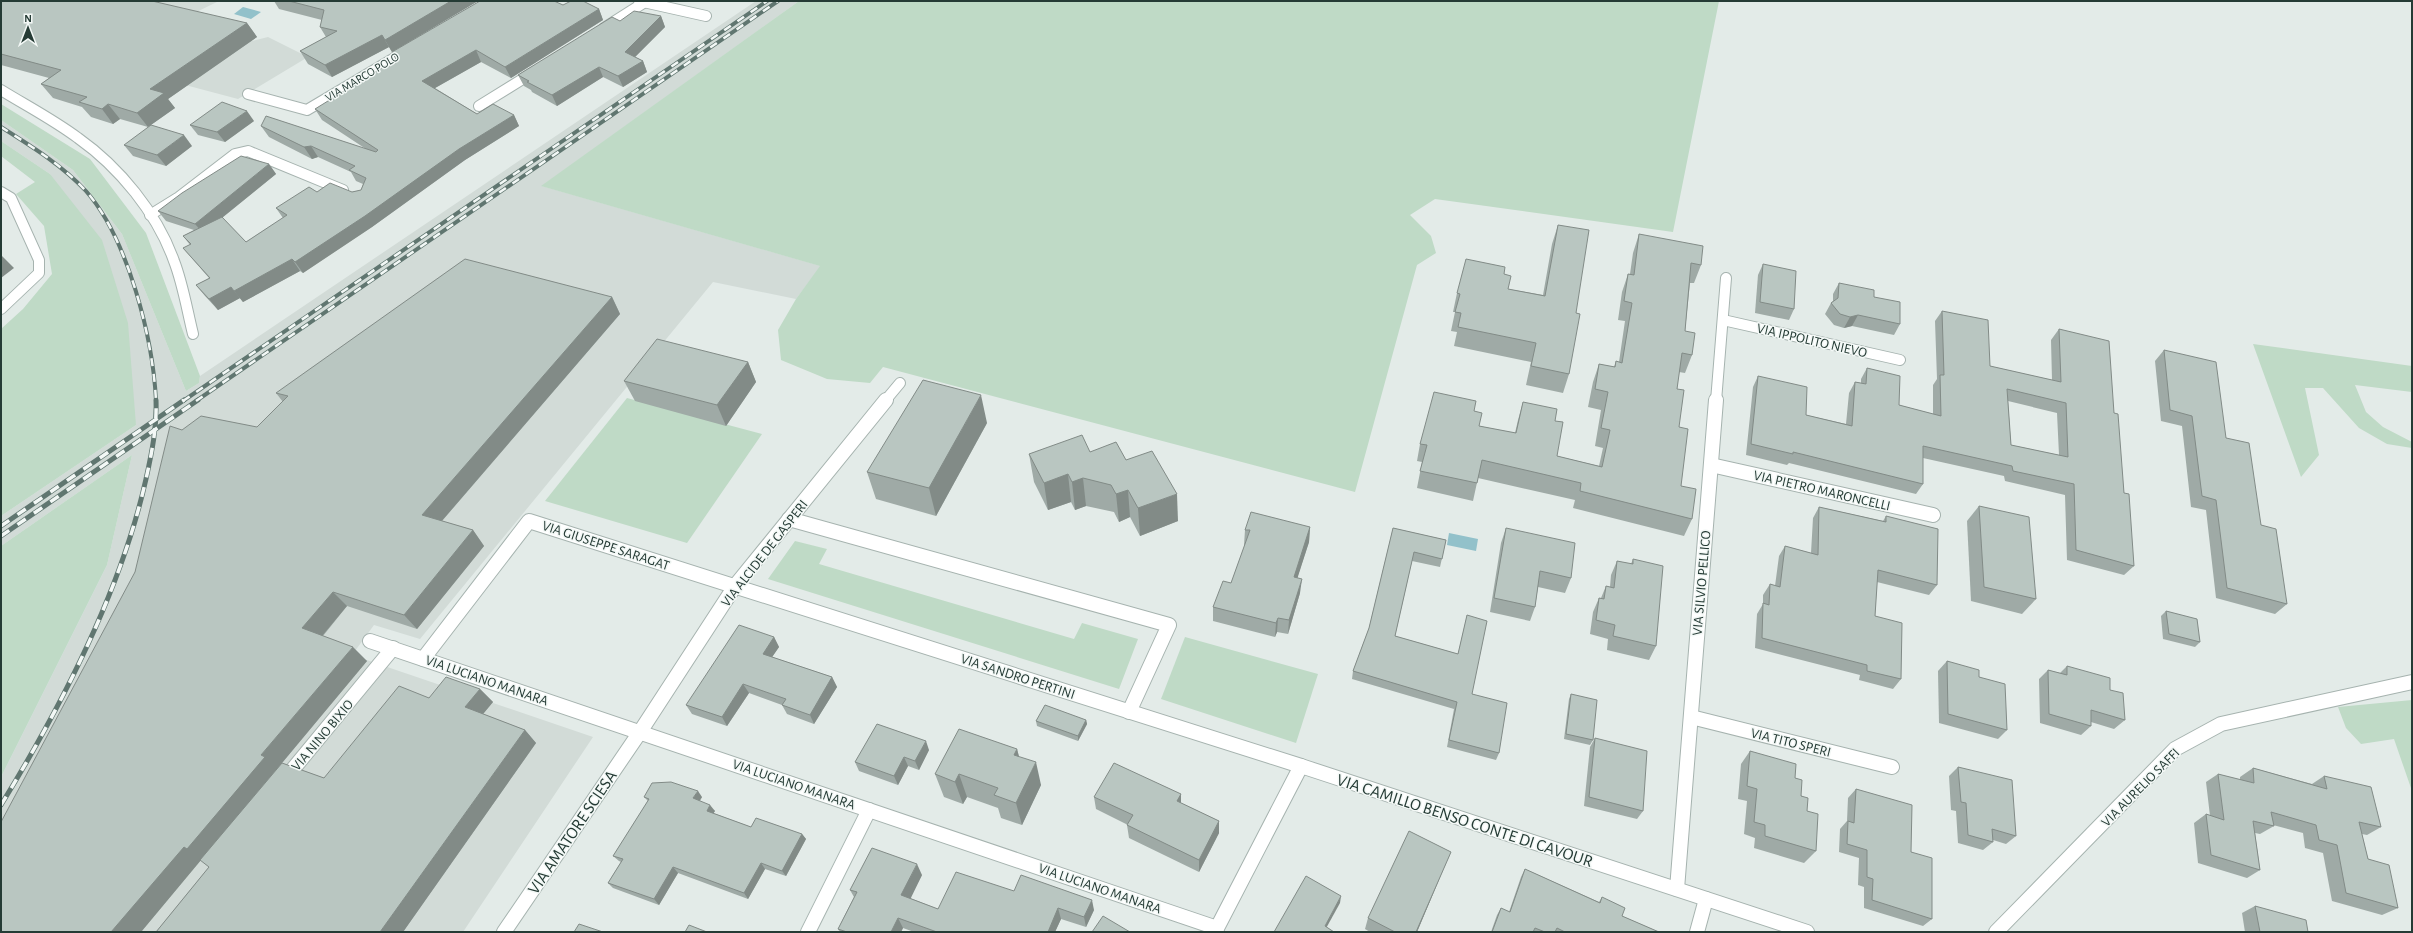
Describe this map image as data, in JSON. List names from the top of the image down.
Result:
{
  "streets": {
    "street": [
      "VIA MARCO POLO",
      "VIA IPPOLITO NIEVO",
      "VIA PIETRO MARONCELLI",
      "VIA GIUSEPPE SARAGAT",
      "VIA ALCIDE DE GASPERI",
      "VIA SILVIO PELLICO",
      "VIA SANDRO PERTINI",
      "VIA LUCIANO MANARA",
      "VIA NINO BIXIO",
      "VIA TITO SPERI",
      "VIA AURELIO SAFFI",
      "VIA CAMILLO BENSO CONTE DI CAVOUR",
      "VIA AMATORE SCIESA"
    ]
  },
  "crossings": [
    ["VIA IPPOLITO NIEVO", "VIA SILVIO PELLICO"],
    ["VIA PIETRO MARONCELLI", "VIA SILVIO PELLICO"],
    ["VIA GIUSEPPE SARAGAT", "VIA ALCIDE DE GASPERI"],
    ["VIA GIUSEPPE SARAGAT", "VIA SANDRO PERTINI"],
    ["VIA GIUSEPPE SARAGAT", "VIA LUCIANO MANARA"],
    ["VIA ALCIDE DE GASPERI", "VIA SANDRO PERTINI"],
    ["VIA ALCIDE DE GASPERI", "VIA LUCIANO MANARA"],
    ["VIA ALCIDE DE GASPERI", "VIA AMATORE SCIESA"],
    ["VIA SILVIO PELLICO", "VIA TITO SPERI"],
    ["VIA SILVIO PELLICO", "VIA CAMILLO BENSO CONTE DI CAVOUR"],
    ["VIA SANDRO PERTINI", "VIA CAMILLO BENSO CONTE DI CAVOUR"],
    ["VIA LUCIANO MANARA", "VIA NINO BIXIO"],
    ["VIA LUCIANO MANARA", "VIA AMATORE SCIESA"]
  ],
  "north": "top"
}
